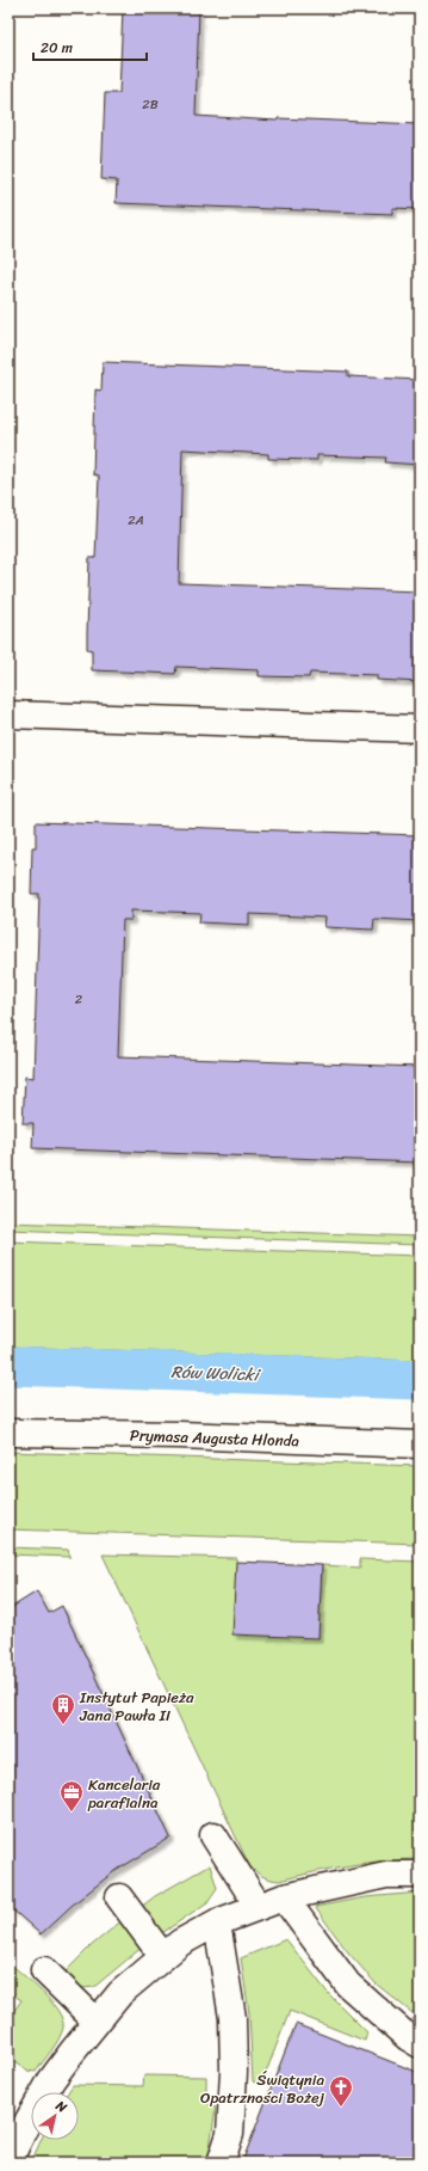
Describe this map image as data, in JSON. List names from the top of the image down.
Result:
{
  "streets": {
    "street": ["Prymasa Augusta Hlonda"]
  },
  "water": ["Rów Wolicki"],
  "places": {
    "building": ["Instytut Papieża Jana Pawła II"],
    "office": ["Kancelaria parafialna"],
    "church": ["Świątynia Opatrzności Bożej"]
  },
  "house_numbers": ["2B", "2A", "2"],
  "scale_bar": "20 m",
  "north": "top right"
}
